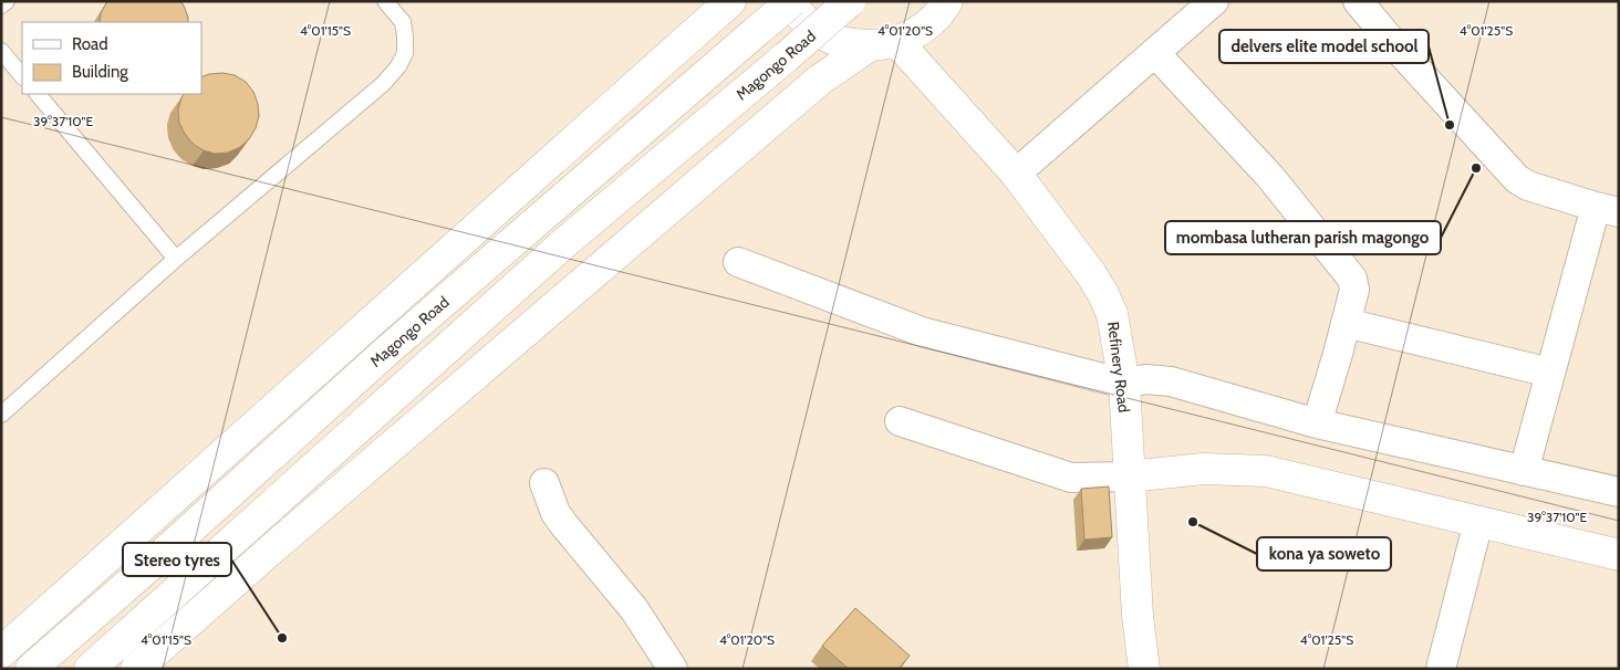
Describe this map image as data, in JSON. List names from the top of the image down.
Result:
{
  "streets": {
    "main road": ["Magongo Road", "Refinery Road"]
  },
  "places": [
    "delvers elite model school",
    "mombasa lutheran parish magongo",
    "kona ya soweto",
    "Stereo tyres"
  ],
  "legend": ["Road", "Building"],
  "coordinates": [
    "4°01'15\"S",
    "4°01'20\"S",
    "4°01'25\"S",
    "39°37'10\"E"
  ]
}
